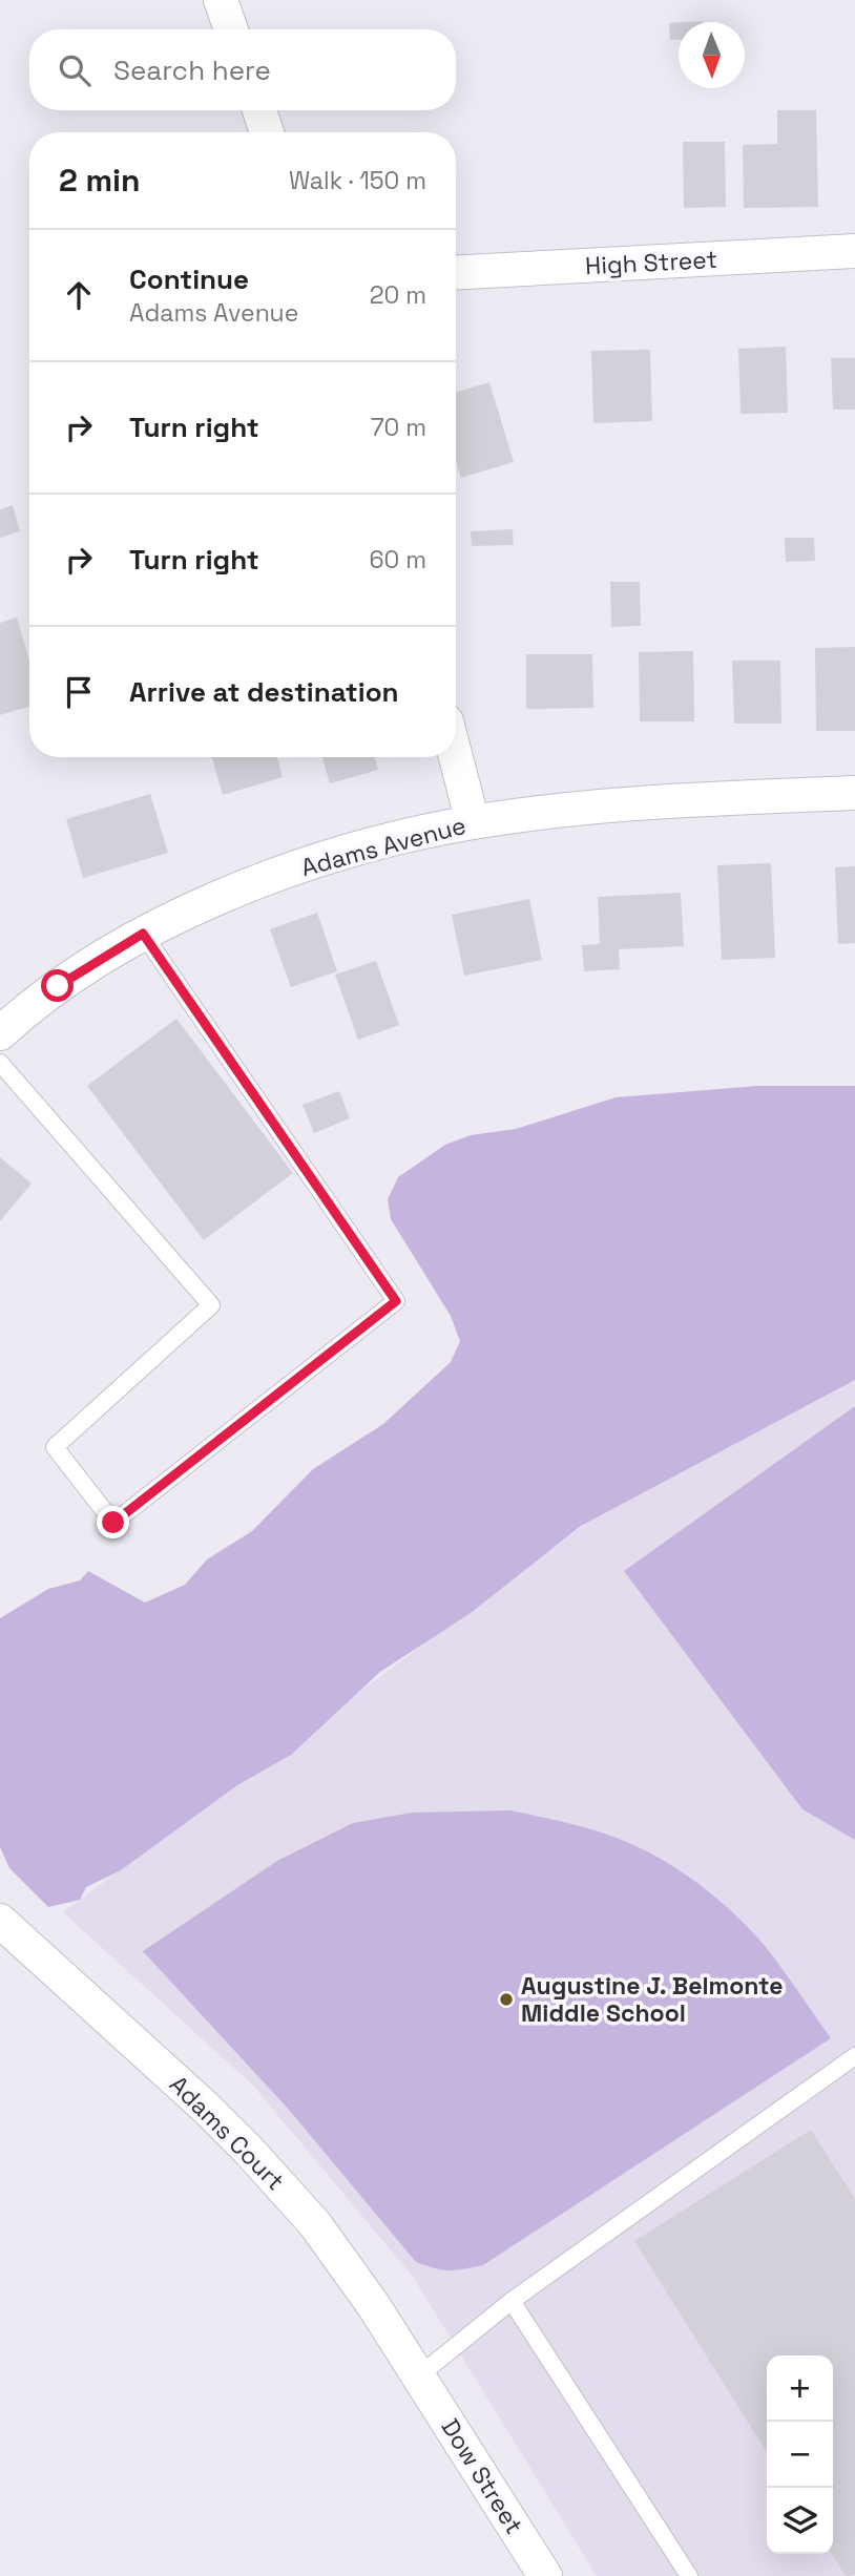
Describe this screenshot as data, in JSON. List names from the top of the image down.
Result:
{
  "streets": {
    "street": [
      "High Street",
      "Adams Avenue",
      "Adams Court",
      "Dow Street"
    ]
  },
  "crossings": [
    ["Adams Court", "Dow Street"]
  ],
  "places": ["Augustine J. Belmonte Middle School"],
  "north": "bottom",
  "page": {
    "search": "Search here",
    "heading": ["2 min", "Walk · 150 m"],
    "list": [
      ["Continue", "Adams Avenue", "20 m"],
      ["Turn right", "70 m"],
      ["Turn right", "60 m"],
      "Arrive at destination"
    ],
    "map_buttons": ["+", "−"]
  }
}
